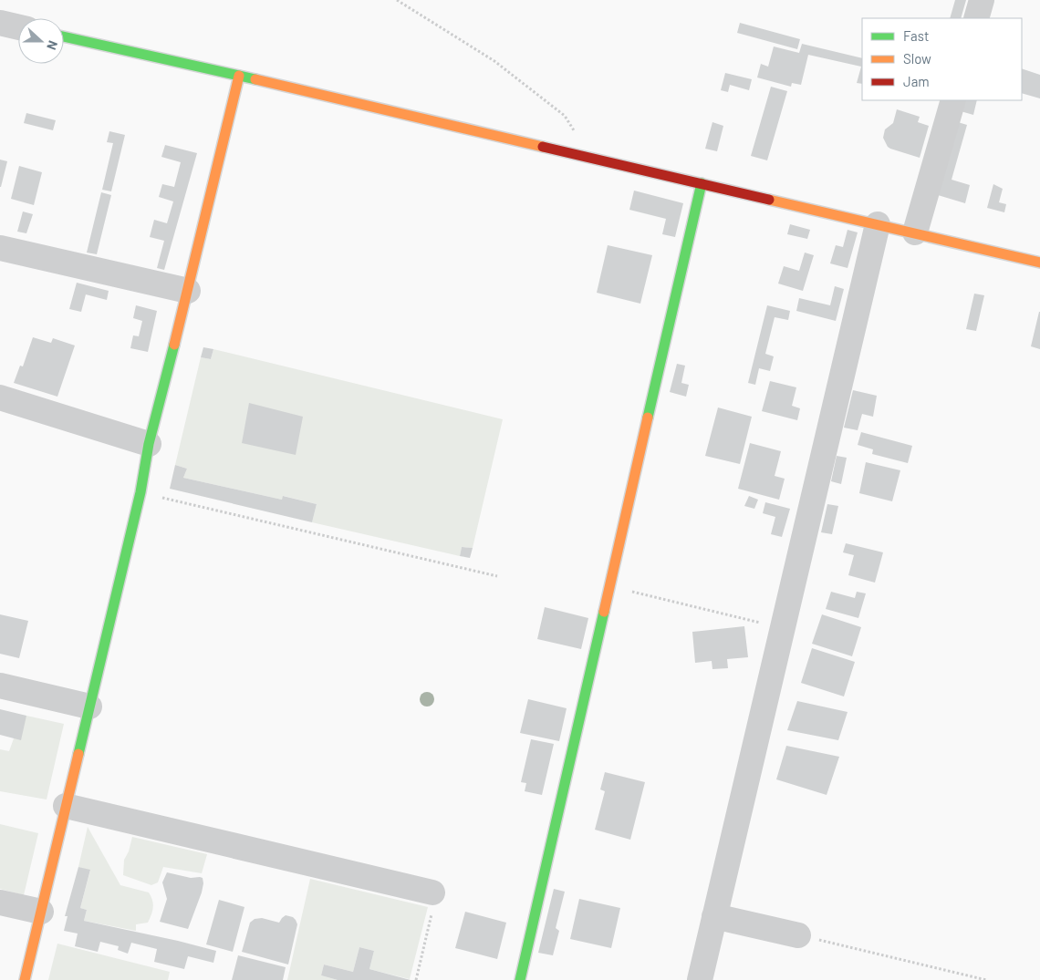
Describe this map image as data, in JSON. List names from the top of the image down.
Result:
{
  "legend": ["Fast", "Slow", "Jam"],
  "north": "right"
}
